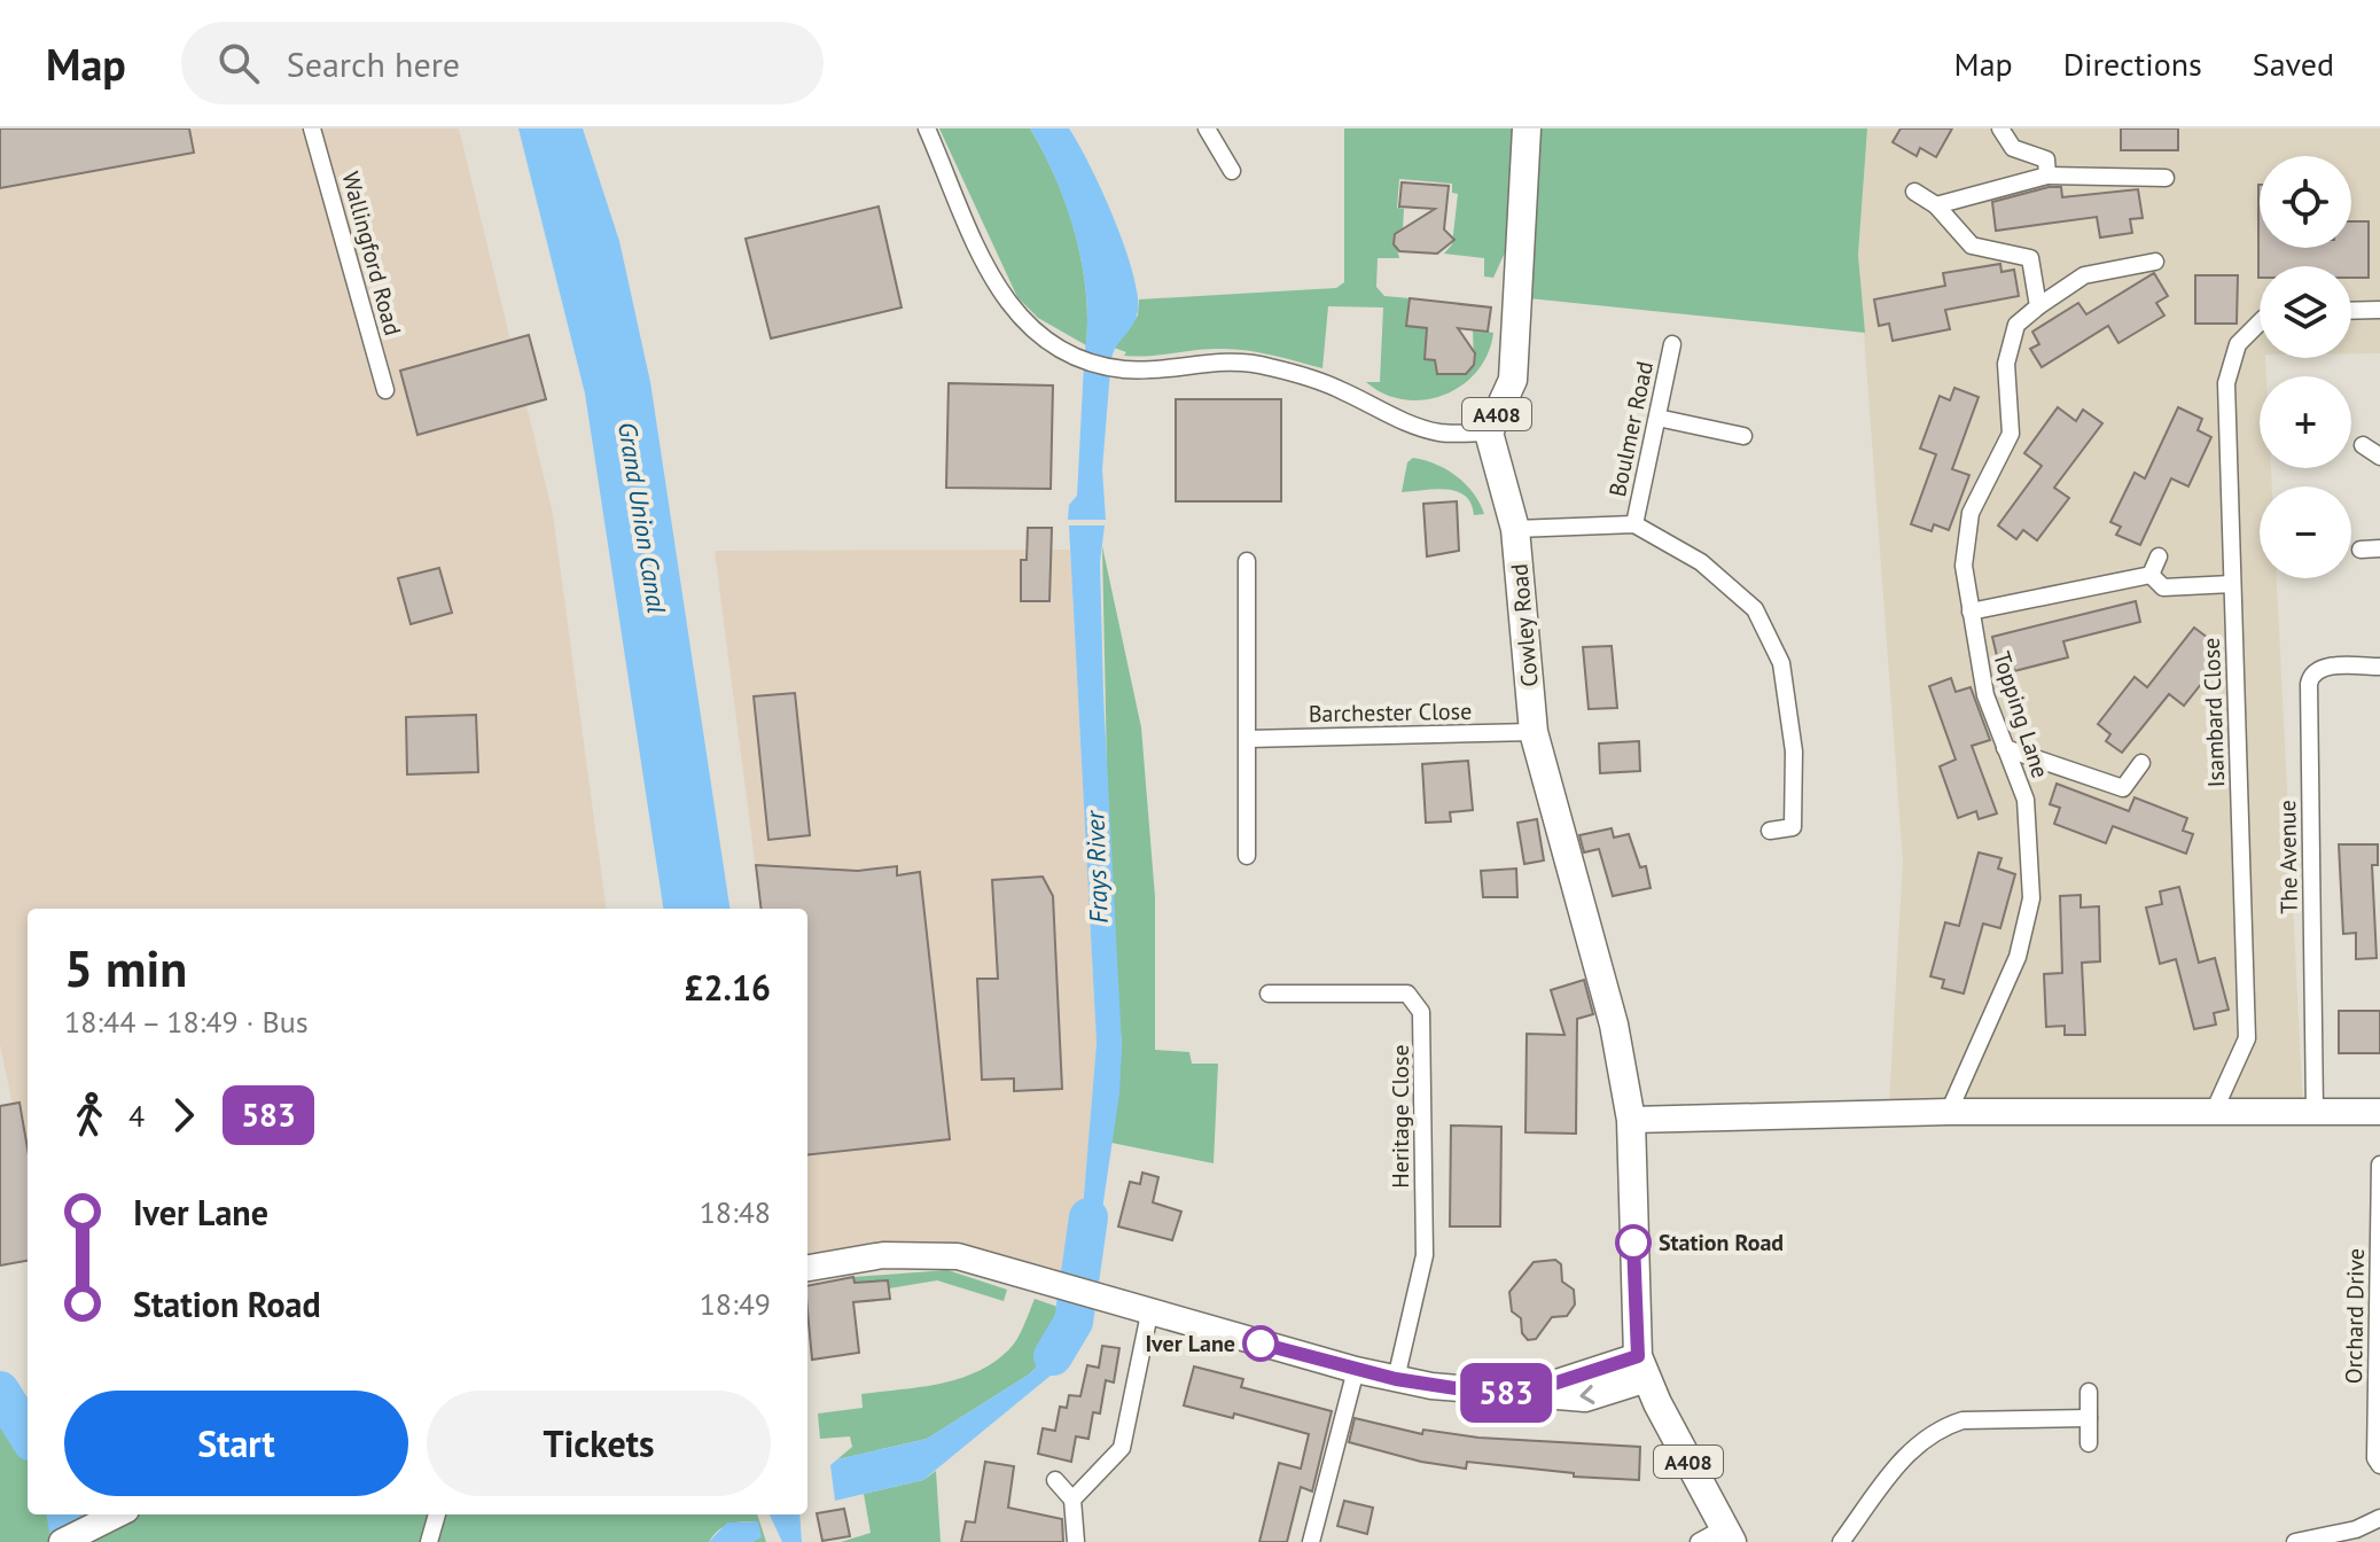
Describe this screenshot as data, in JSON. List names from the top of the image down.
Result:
{
  "streets": {
    "main road": ["A408", "Cowley Road"],
    "street": [
      "Wallingford Road",
      "Boulmer Road",
      "Barchester Close",
      "Isambard Close",
      "Topping Lane",
      "The Avenue",
      "Heritage Close",
      "Orchard Drive"
    ]
  },
  "crossings": [
    ["A408", "Cowley Road"],
    ["Cowley Road", "Barchester Close"]
  ],
  "water": ["Grand Union Canal", "Frays River"],
  "places": ["Station Road", "Iver Lane"],
  "lines": ["bus line 583"],
  "page": {
    "header": "Map",
    "search": "Search here",
    "nav": ["Map", "Directions", "Saved"],
    "on_map": "583",
    "map_buttons": ["+", "−"],
    "heading": ["5 min", "18:44 – 18:49 · Bus", "£2.16"],
    "legs": ["4", "583"],
    "list": [
      {
        "name": "Iver Lane",
        "value": "18:48"
      },
      {
        "name": "Station Road",
        "value": "18:49"
      }
    ],
    "buttons": ["Start", "Tickets"]
  }
}
